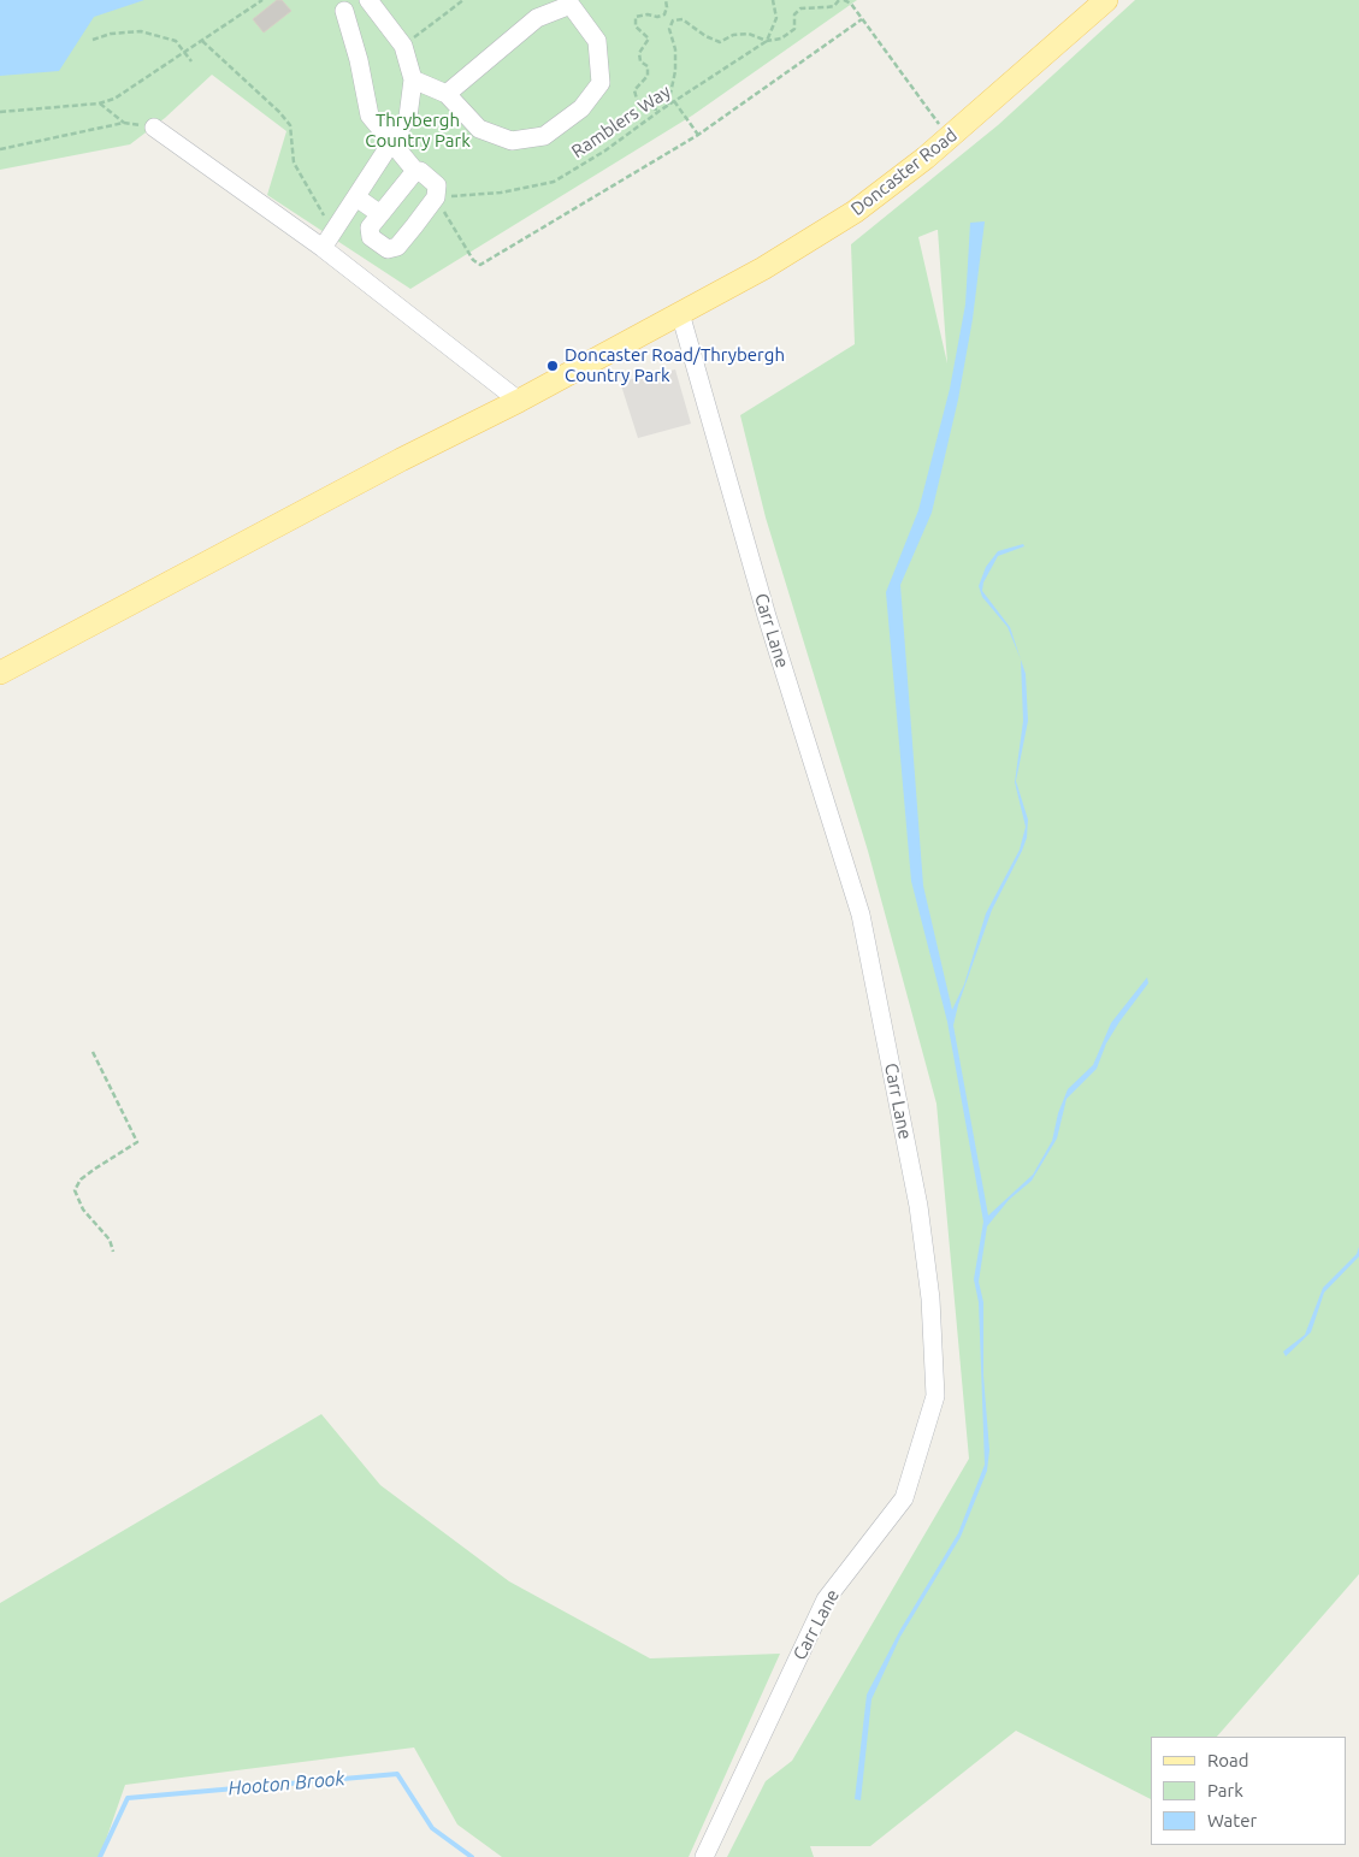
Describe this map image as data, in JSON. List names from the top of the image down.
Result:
{
  "streets": {
    "main road": ["Doncaster Road"],
    "street": ["Carr Lane"],
    "path": ["Ramblers Way"]
  },
  "crossings": [
    ["Doncaster Road", "Carr Lane"]
  ],
  "water": ["Hooton Brook"],
  "parks": ["Thrybergh Country Park"],
  "places": ["Doncaster Road/Thrybergh Country Park"],
  "legend": ["Road", "Park", "Water"]
}
